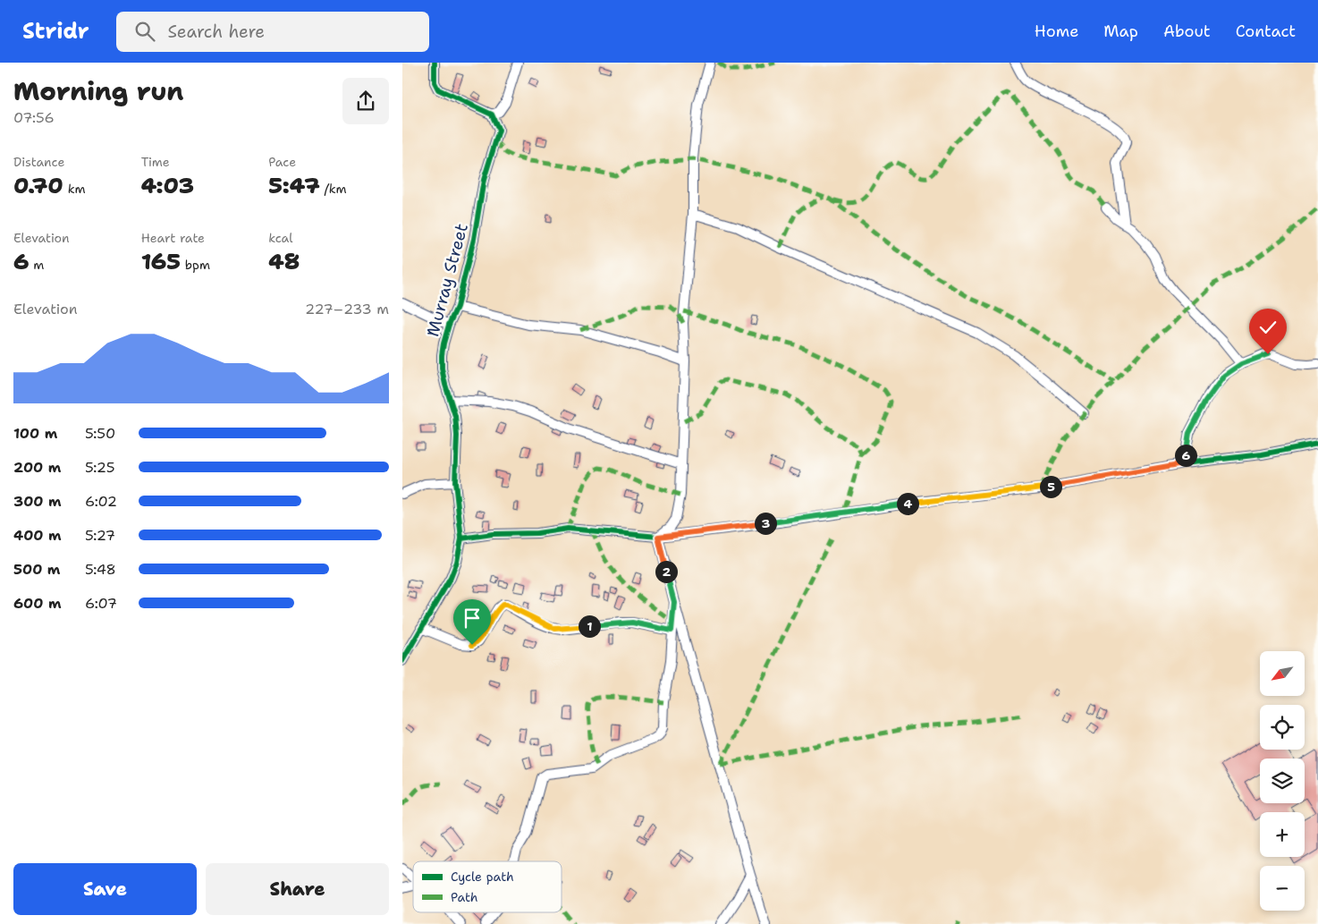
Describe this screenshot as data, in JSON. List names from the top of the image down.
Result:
{
  "streets": {
    "street": ["Murray Street"]
  },
  "legend": ["Cycle path", "Path"],
  "north": "bottom left",
  "page": {
    "header": "Stridr",
    "search": "Search here",
    "nav": [
      "Home",
      "Map",
      "About",
      "Contact"
    ],
    "heading": ["Morning run", "07:56"],
    "stats": [
      ["Distance", "0.70 km"],
      ["Time", "4:03"],
      ["Pace", "5:47 /km"],
      ["Elevation", "6 m"],
      ["Heart rate", "165 bpm"],
      ["kcal", "48"]
    ],
    "chart": ["Elevation", "227–233 m"],
    "list": [
      {
        "name": "100 m",
        "note": "5:50"
      },
      {
        "name": "200 m",
        "note": "5:25"
      },
      {
        "name": "300 m",
        "note": "6:02"
      },
      {
        "name": "400 m",
        "note": "5:27"
      },
      {
        "name": "500 m",
        "note": "5:48"
      },
      {
        "name": "600 m",
        "note": "6:07"
      }
    ],
    "pins": [
      "6",
      "5",
      "4",
      "3",
      "2",
      "1"
    ],
    "map_buttons": ["+", "−"],
    "buttons": ["Save", "Share"]
  }
}
